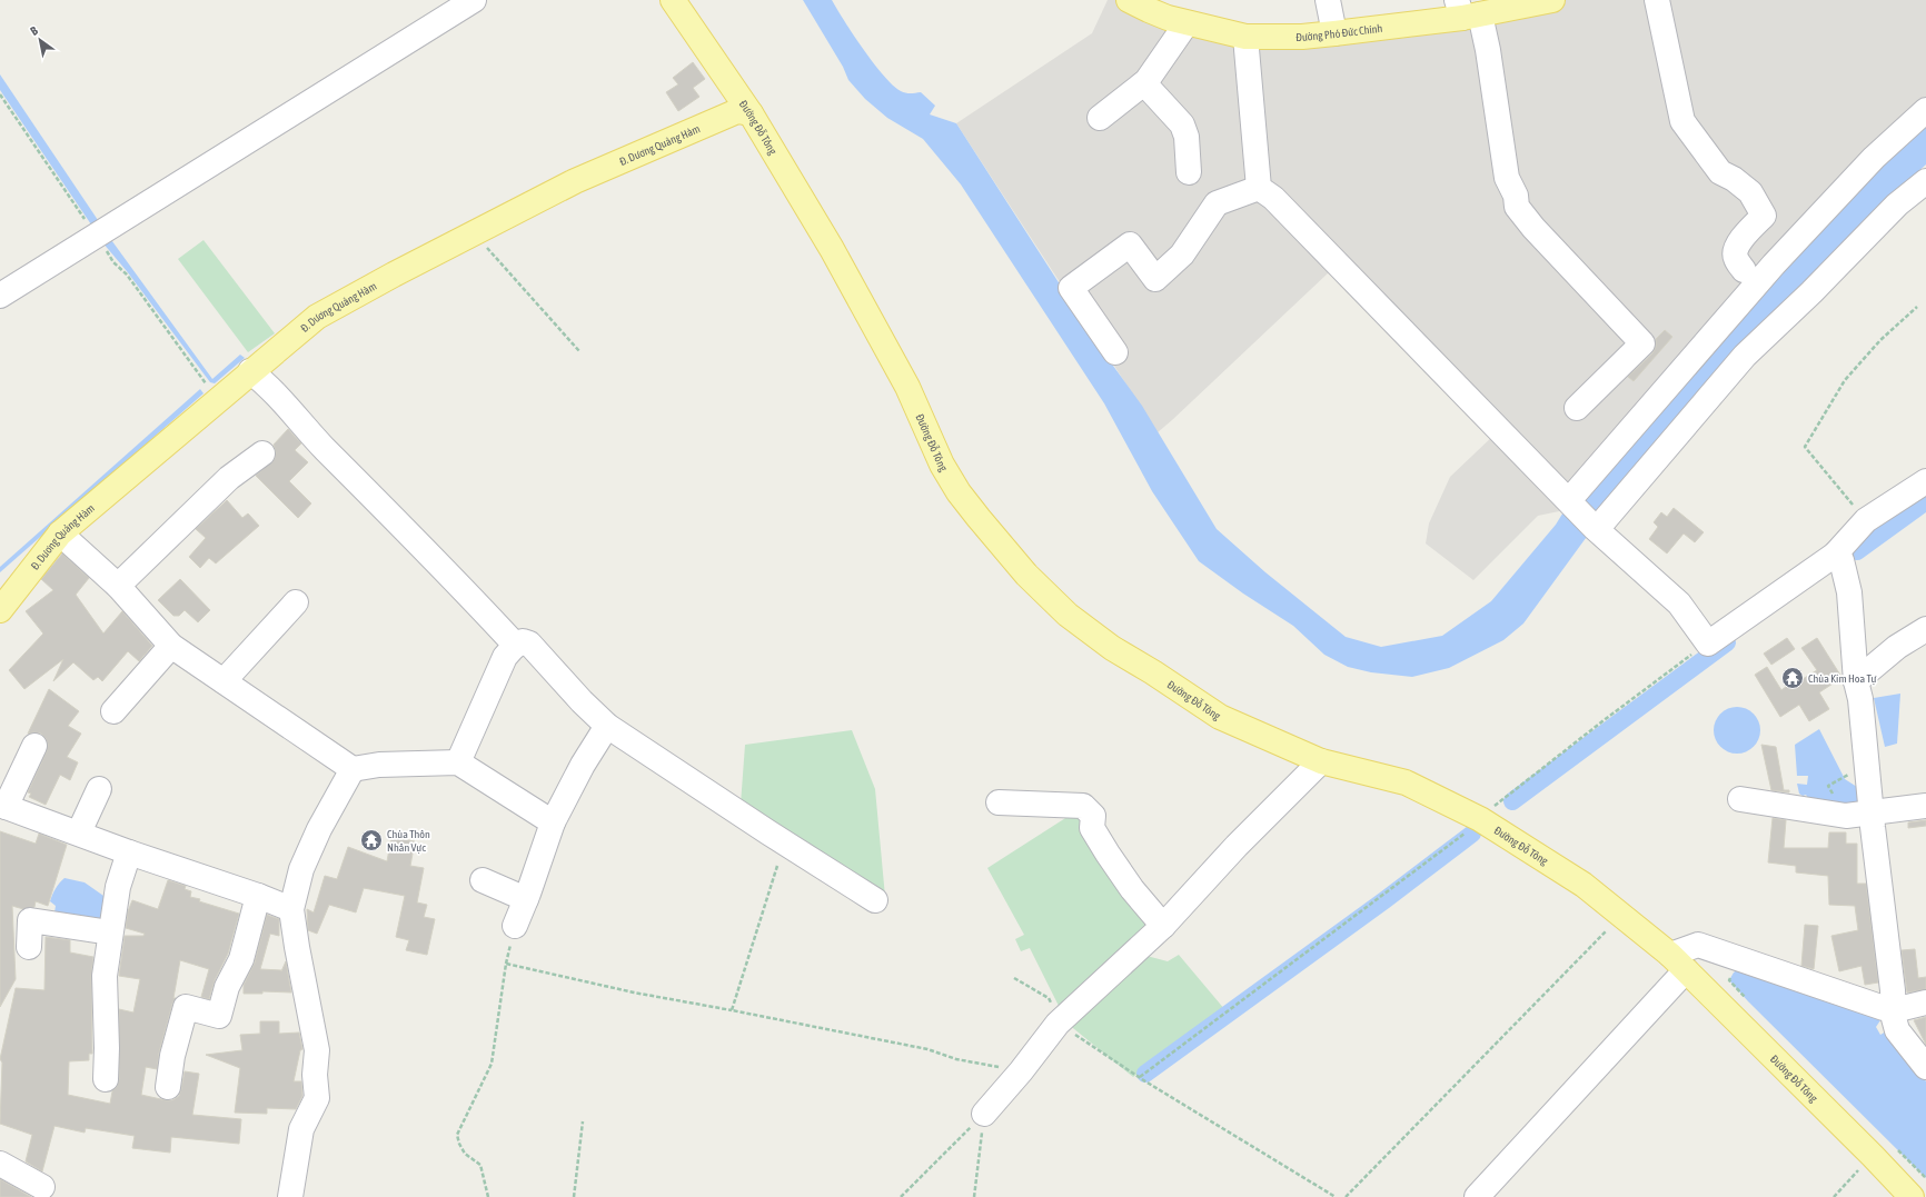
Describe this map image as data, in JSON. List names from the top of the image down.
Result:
{
  "streets": {
    "main road": ["Đường Phó Đức Chính", "Đường Đỗ Tông", "Đ. Dương Quảng Hàm"]
  },
  "crossings": [
    ["Đường Đỗ Tông", "Đ. Dương Quảng Hàm"]
  ],
  "places": {
    "temple": ["Chùa Kim Hoa Tự", "Chùa Thôn Nhân Vực"]
  },
  "north": "top left"
}
